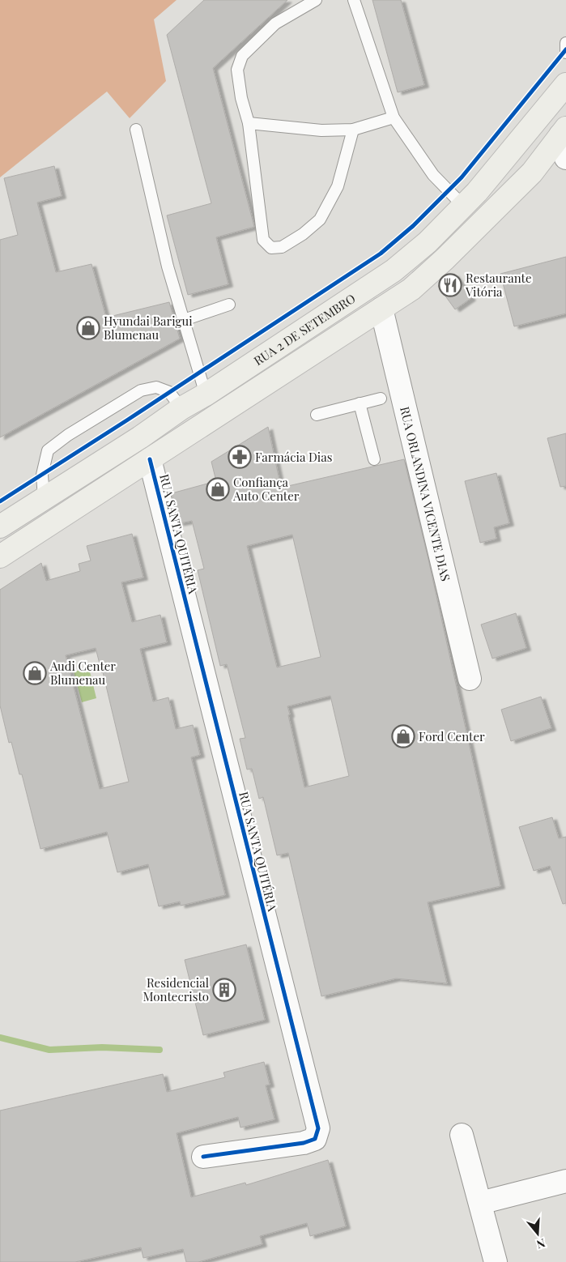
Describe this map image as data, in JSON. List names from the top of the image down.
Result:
{
  "streets": {
    "main road": ["RUA 2 DE SETEMBRO"],
    "street": ["RUA ORLANDINA VICENTE DIAS", "RUA SANTA QUITÉRIA"]
  },
  "crossings": [
    ["RUA 2 DE SETEMBRO", "RUA ORLANDINA VICENTE DIAS"],
    ["RUA 2 DE SETEMBRO", "RUA SANTA QUITÉRIA"]
  ],
  "places": {
    "restaurant": ["Restaurante Vitória"],
    "shop": [
      "Hyundai Barigui Blumenau",
      "Confiança Auto Center",
      "Audi Center Blumenau",
      "Ford Center"
    ],
    "pharmacy": ["Farmácia Dias"],
    "building": ["Residencial Montecristo"]
  },
  "north": "bottom"
}
